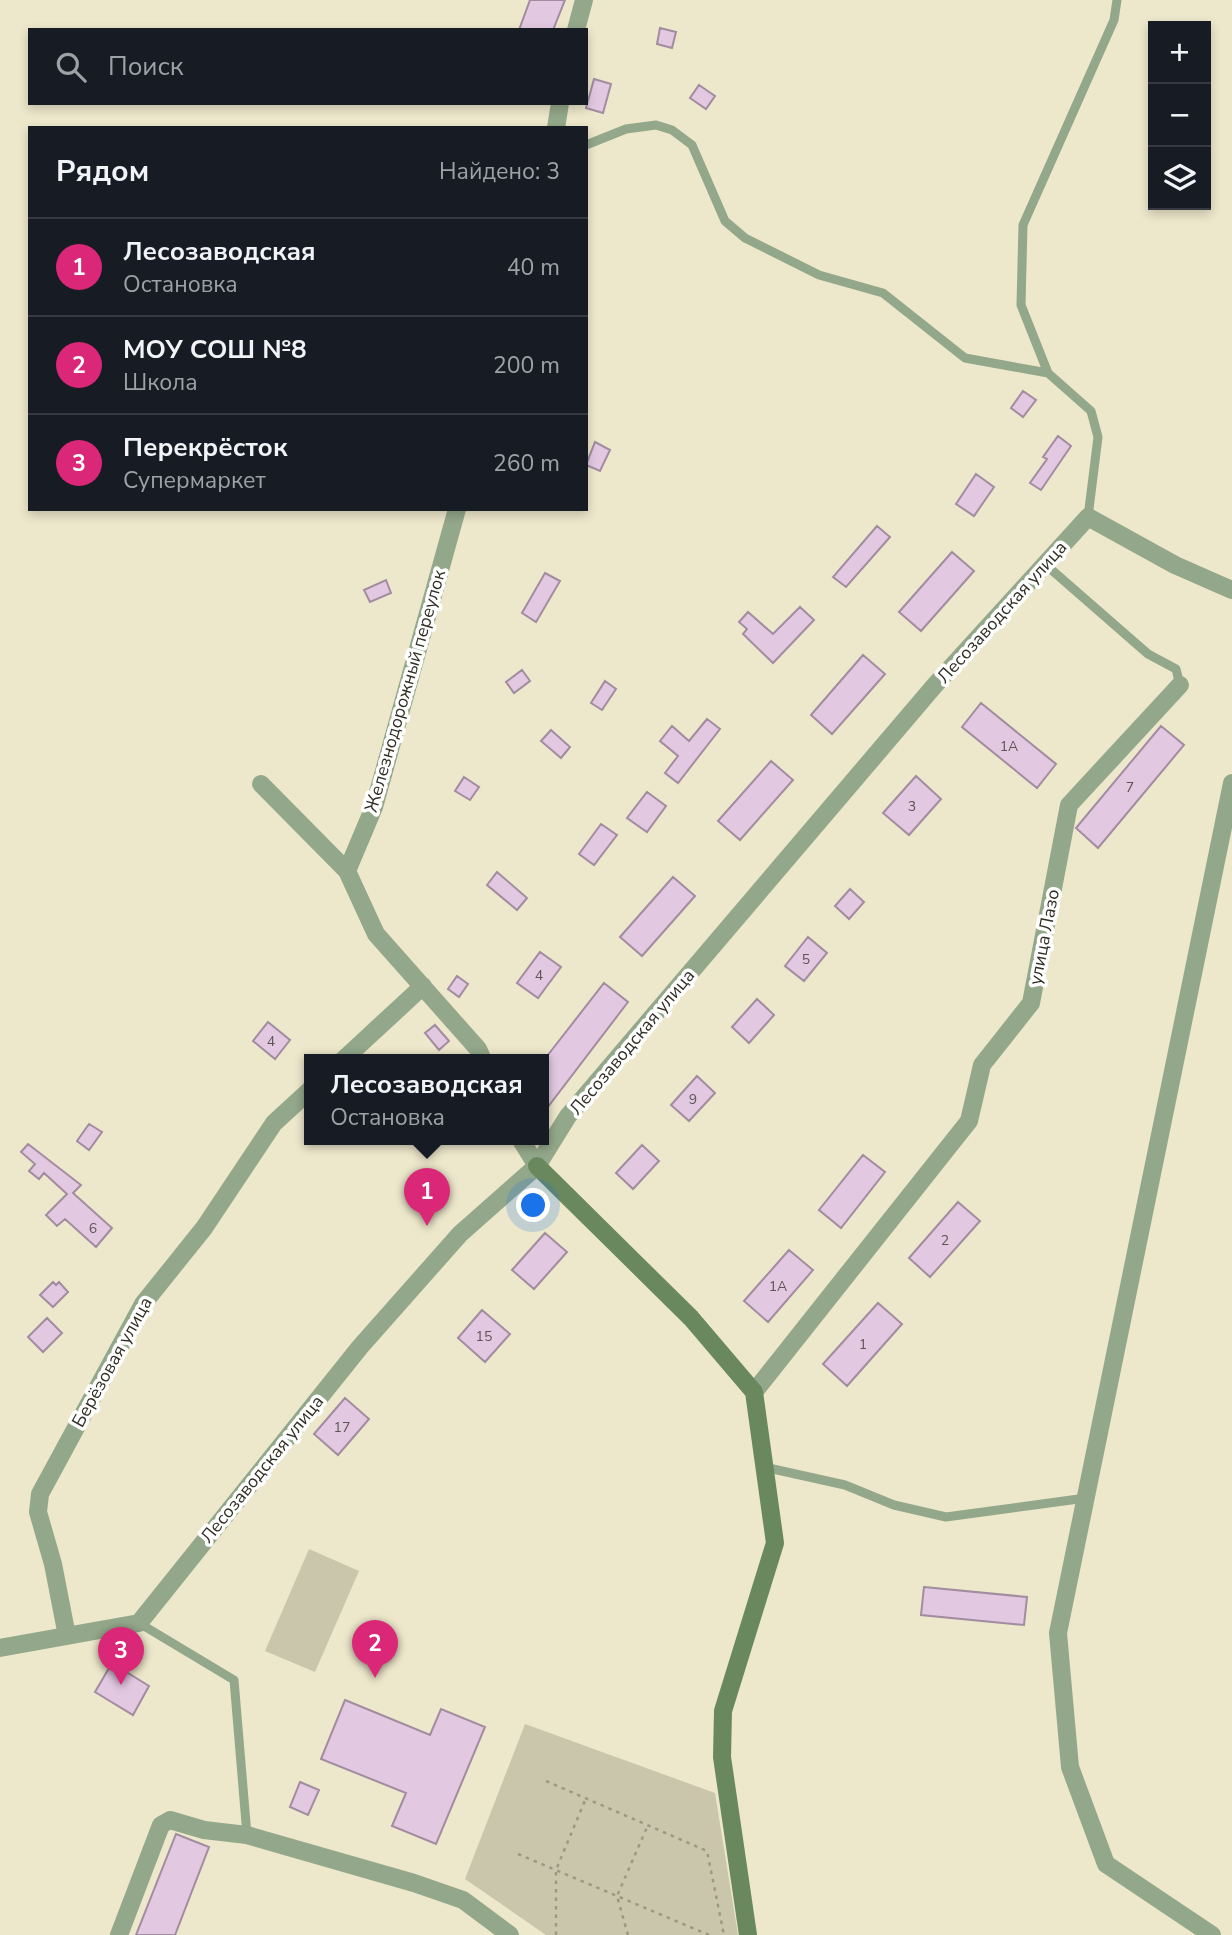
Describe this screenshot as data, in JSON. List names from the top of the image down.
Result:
{
  "streets": {
    "street": [
      "Лесозаводская улица",
      "Железнодорожный переулок",
      "улица Лазо",
      "Берёзовая улица"
    ]
  },
  "house_numbers": [
    "1А",
    "7",
    "3",
    "5",
    "4",
    "4",
    "9",
    "6",
    "2",
    "1А",
    "15",
    "1",
    "17"
  ],
  "page": {
    "map_buttons": ["+", "−"],
    "search": "Поиск",
    "heading": ["Рядом", "Найдено: 3"],
    "list": [
      {
        "mark": "1",
        "name": "Лесозаводская",
        "note": "Остановка",
        "value": "40 m"
      },
      {
        "mark": "2",
        "name": "МОУ СОШ №8",
        "note": "Школа",
        "value": "200 m"
      },
      {
        "mark": "3",
        "name": "Перекрёсток",
        "note": "Супермаркет",
        "value": "260 m"
      }
    ],
    "popup": ["Лесозаводская", "Остановка"],
    "pins": ["1", "2", "3"]
  }
}
